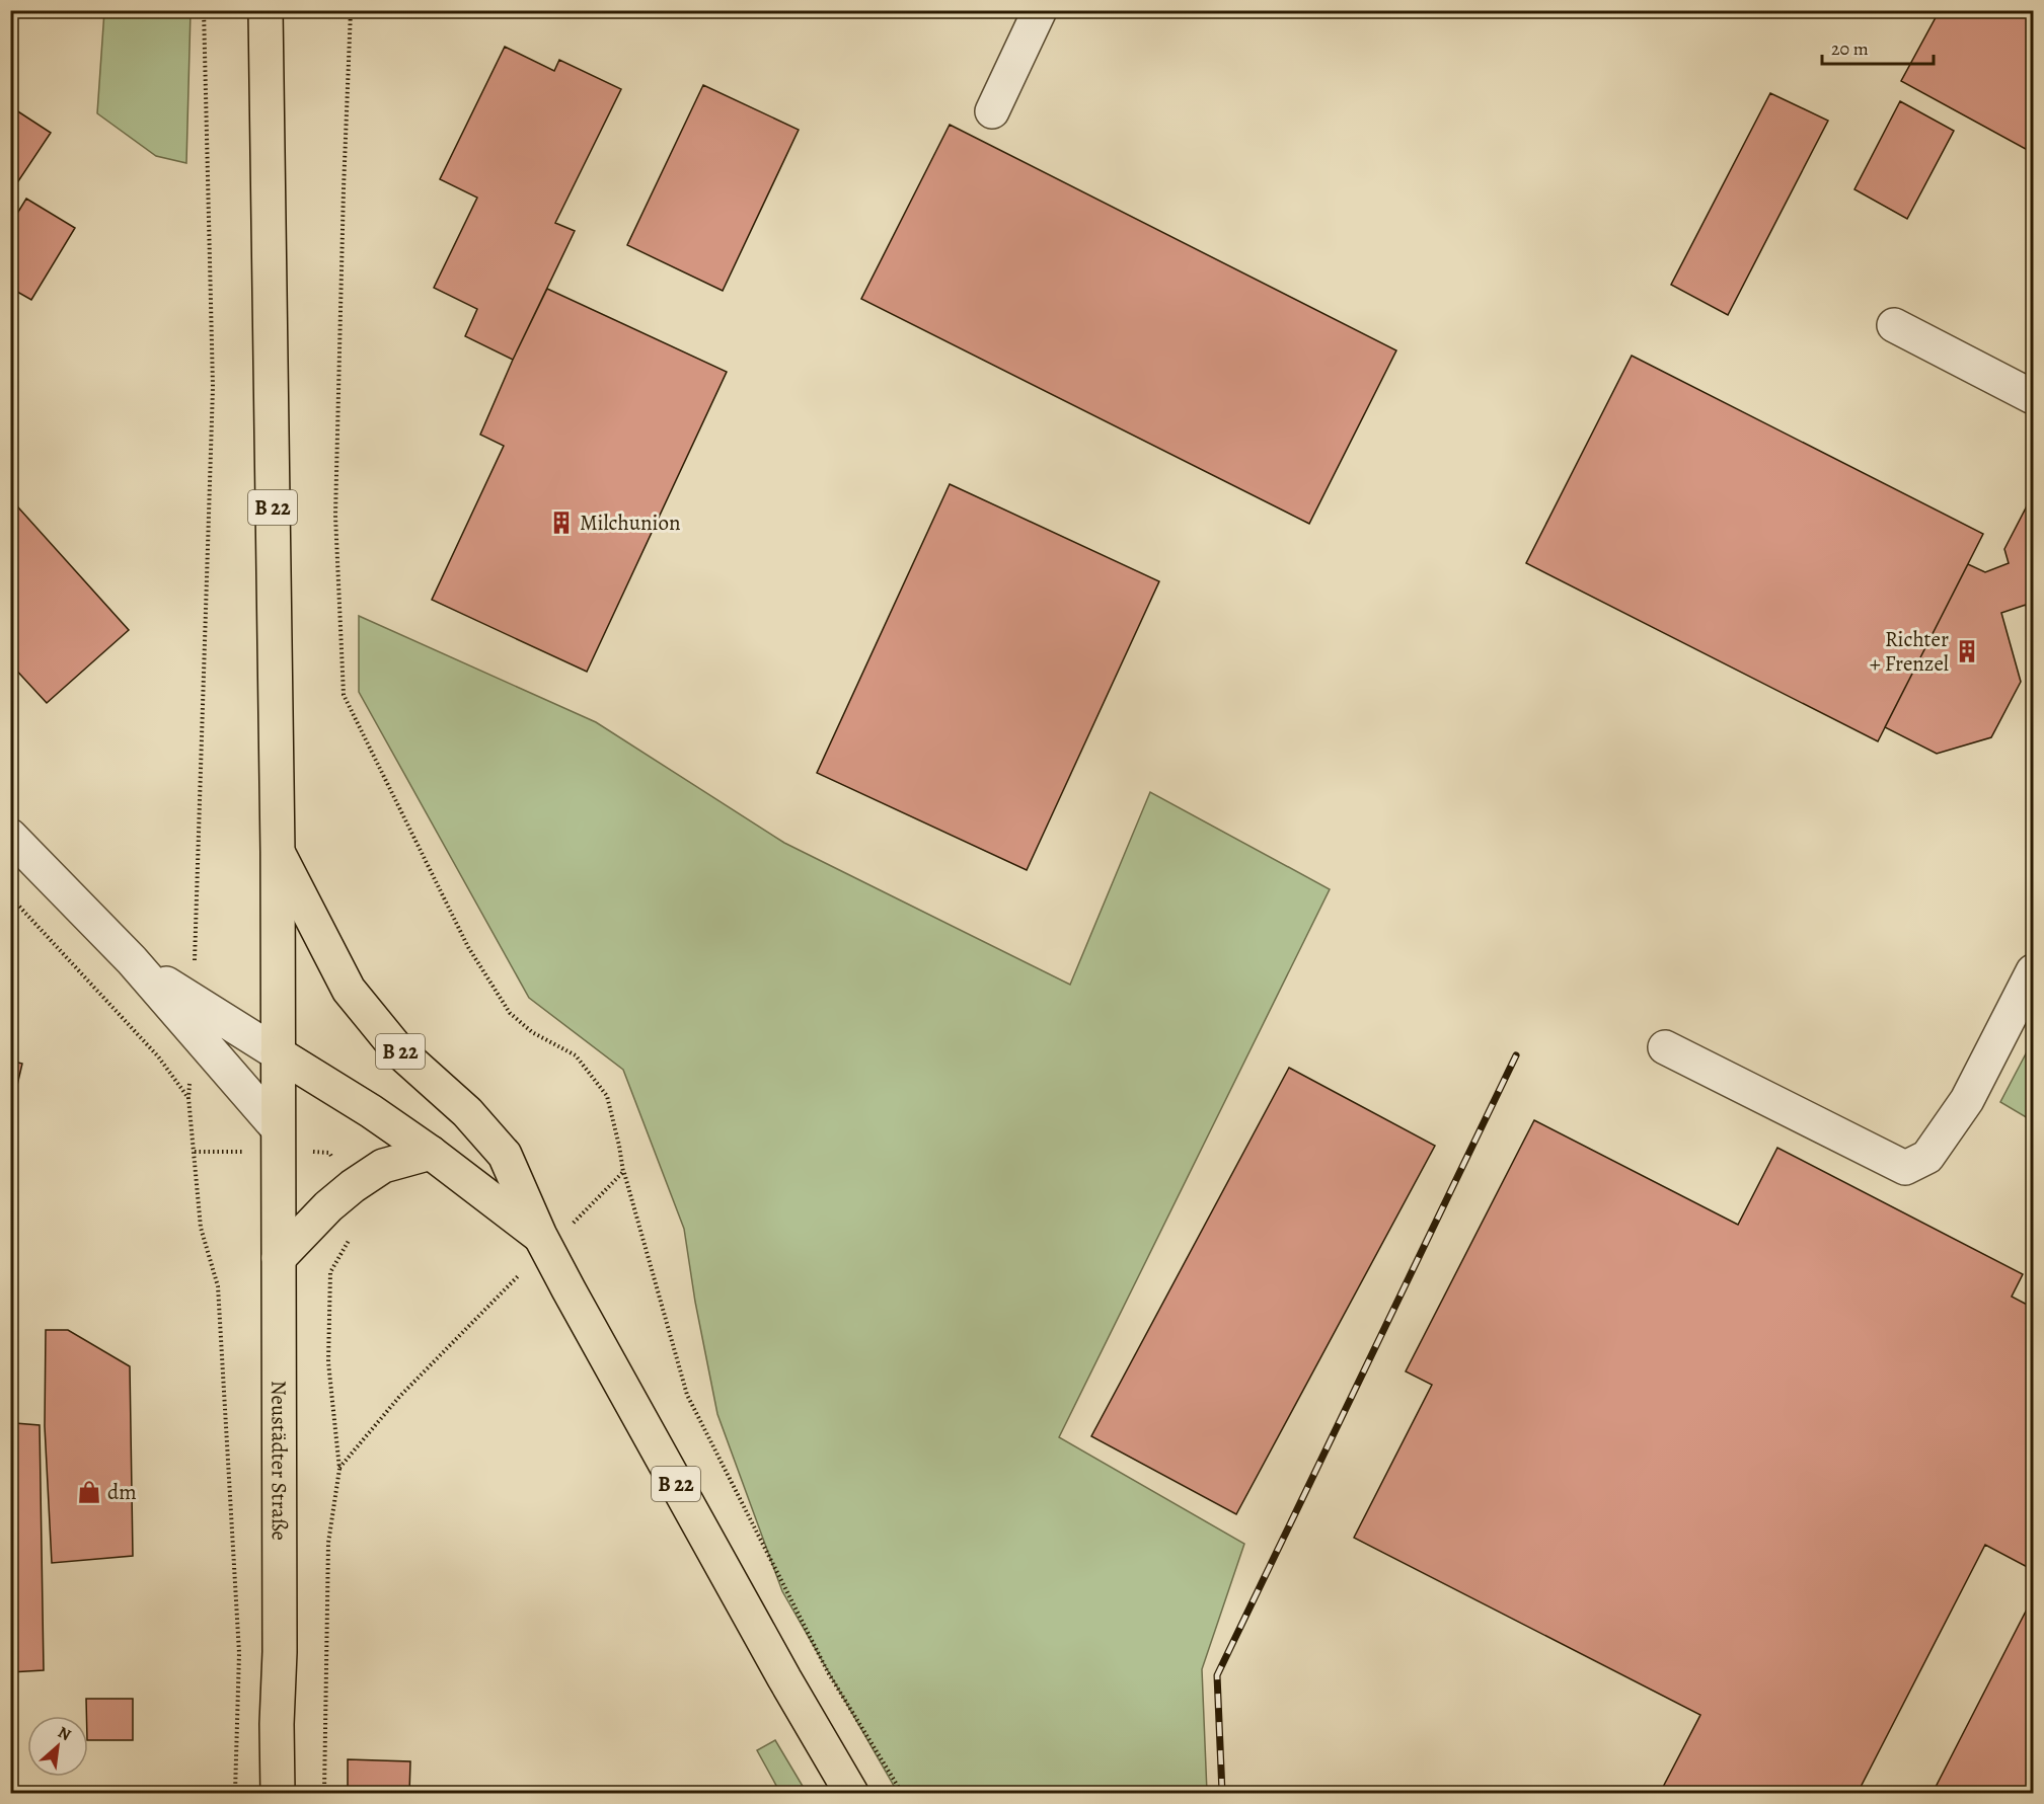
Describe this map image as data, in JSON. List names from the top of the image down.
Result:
{
  "streets": {
    "main road": ["B 22", "Neustädter Straße"]
  },
  "crossings": [
    ["B 22", "Neustädter Straße"]
  ],
  "places": {
    "building": ["Milchunion", "Richter + Frenzel"],
    "shop": ["dm"]
  },
  "scale_bar": "20 m",
  "north": "top right"
}
